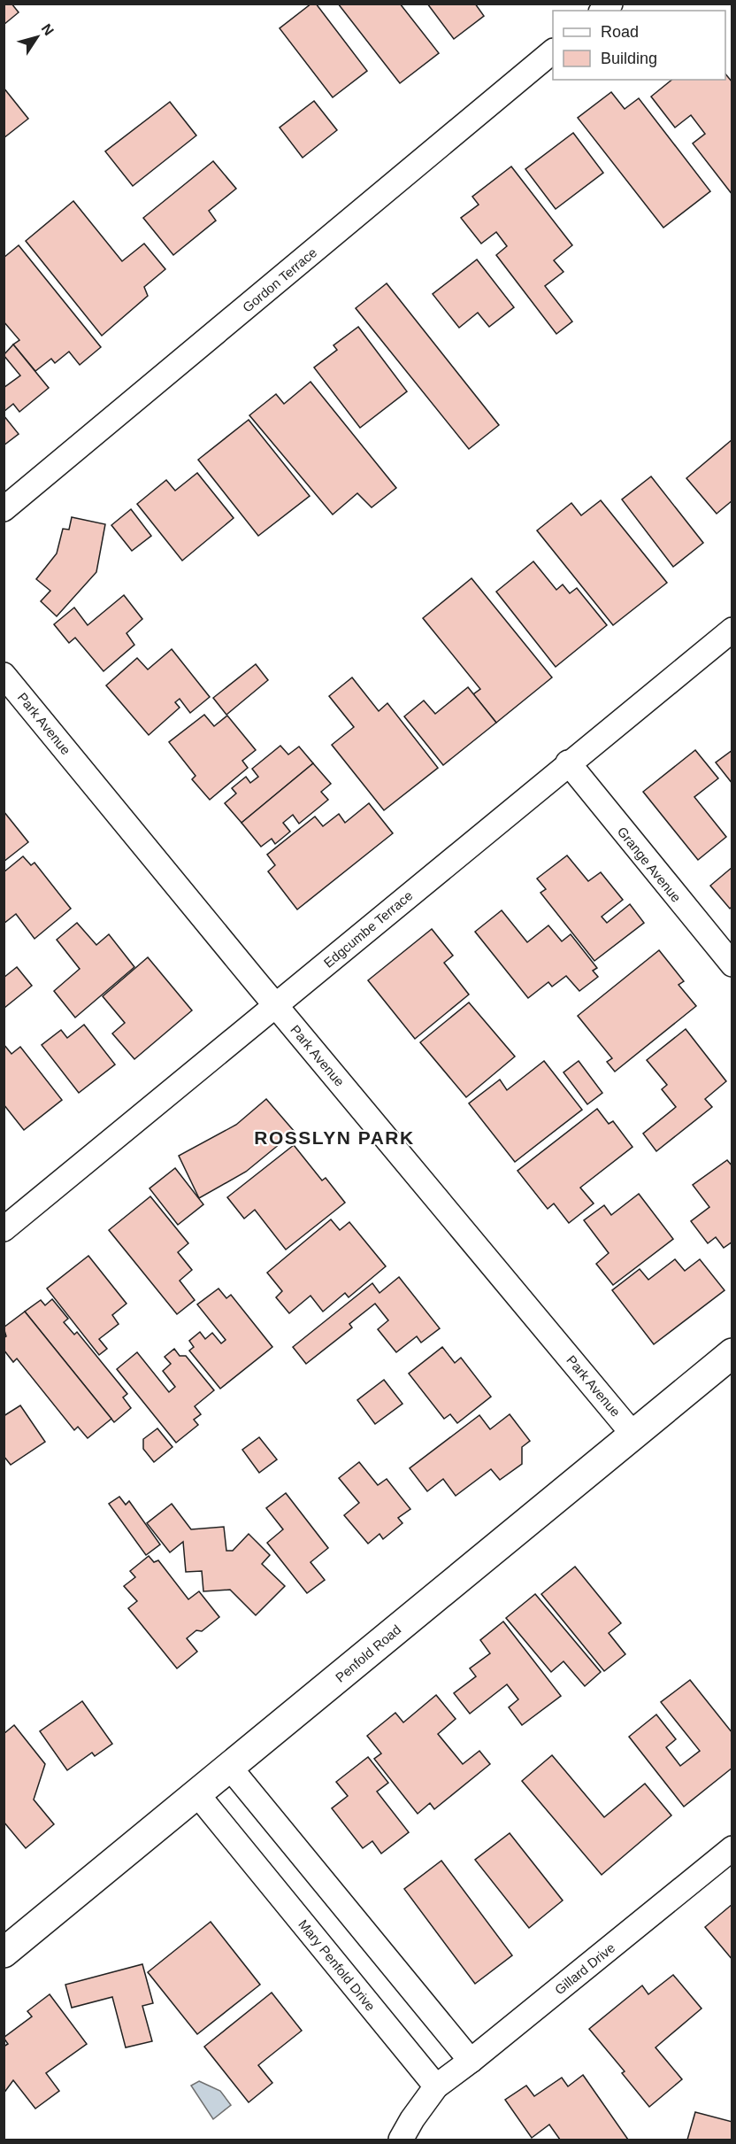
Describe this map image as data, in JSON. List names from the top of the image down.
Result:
{
  "streets": {
    "main road": ["Penfold Road"],
    "street": [
      "Gordon Terrace",
      "Park Avenue",
      "Grange Avenue",
      "Edgcumbe Terrace",
      "Mary Penfold Drive",
      "Gillard Drive"
    ]
  },
  "crossings": [
    ["Park Avenue", "Edgcumbe Terrace"],
    ["Park Avenue", "Penfold Road"],
    ["Grange Avenue", "Edgcumbe Terrace"],
    ["Penfold Road", "Mary Penfold Drive"],
    ["Mary Penfold Drive", "Gillard Drive"]
  ],
  "districts": ["ROSSLYN PARK"],
  "legend": ["Road", "Building"],
  "north": "top right"
}
